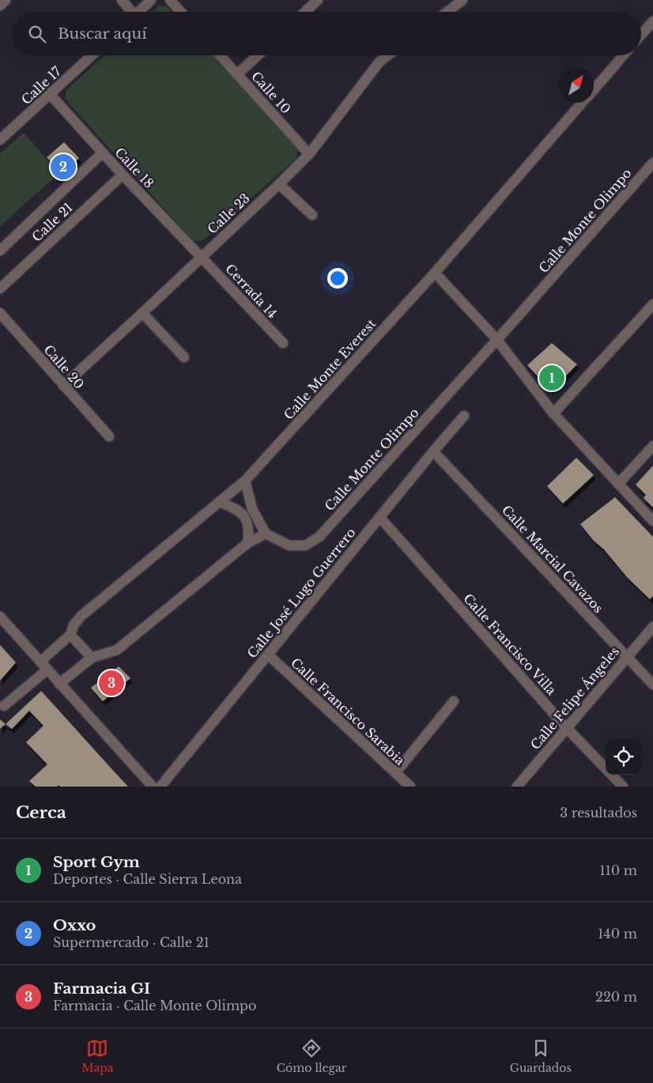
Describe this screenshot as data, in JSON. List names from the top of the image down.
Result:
{
  "streets": {
    "street": [
      "Calle 17",
      "Calle 10",
      "Calle 18",
      "Calle 23",
      "Calle Monte Olimpo",
      "Calle 21",
      "Cerrada 14",
      "Calle 20",
      "Calle Monte Everest",
      "Calle Marcial Cavazos",
      "Calle José Lugo Guerrero",
      "Calle Francisco Villa",
      "Calle Felipe Ángeles",
      "Calle Francisco Sarabia"
    ]
  },
  "crossings": [
    ["Calle 17", "Calle 18"],
    ["Calle 10", "Calle 23"],
    ["Calle 18", "Calle 23"],
    ["Calle 18", "Calle 21"],
    ["Calle 18", "Cerrada 14"],
    ["Calle 23", "Cerrada 14"],
    ["Calle 23", "Calle 20"],
    ["Calle Marcial Cavazos", "Calle José Lugo Guerrero"],
    ["Calle Marcial Cavazos", "Calle Felipe Ángeles"],
    ["Calle José Lugo Guerrero", "Calle Francisco Villa"],
    ["Calle José Lugo Guerrero", "Calle Francisco Sarabia"],
    ["Calle Francisco Villa", "Calle Felipe Ángeles"]
  ],
  "north": "top right",
  "page": {
    "search": "Buscar aquí",
    "pins": ["2", "1", "3"],
    "heading": ["Cerca", "3 resultados"],
    "list": [
      {
        "mark": "1",
        "name": "Sport Gym",
        "note": "Deportes · Calle Sierra Leona",
        "value": "110 m"
      },
      {
        "mark": "2",
        "name": "Oxxo",
        "note": "Supermercado · Calle 21",
        "value": "140 m"
      },
      {
        "mark": "3",
        "name": "Farmacia GI",
        "note": "Farmacia · Calle Monte Olimpo",
        "value": "220 m"
      }
    ],
    "nav": ["Mapa", "Cómo llegar", "Guardados"]
  }
}
